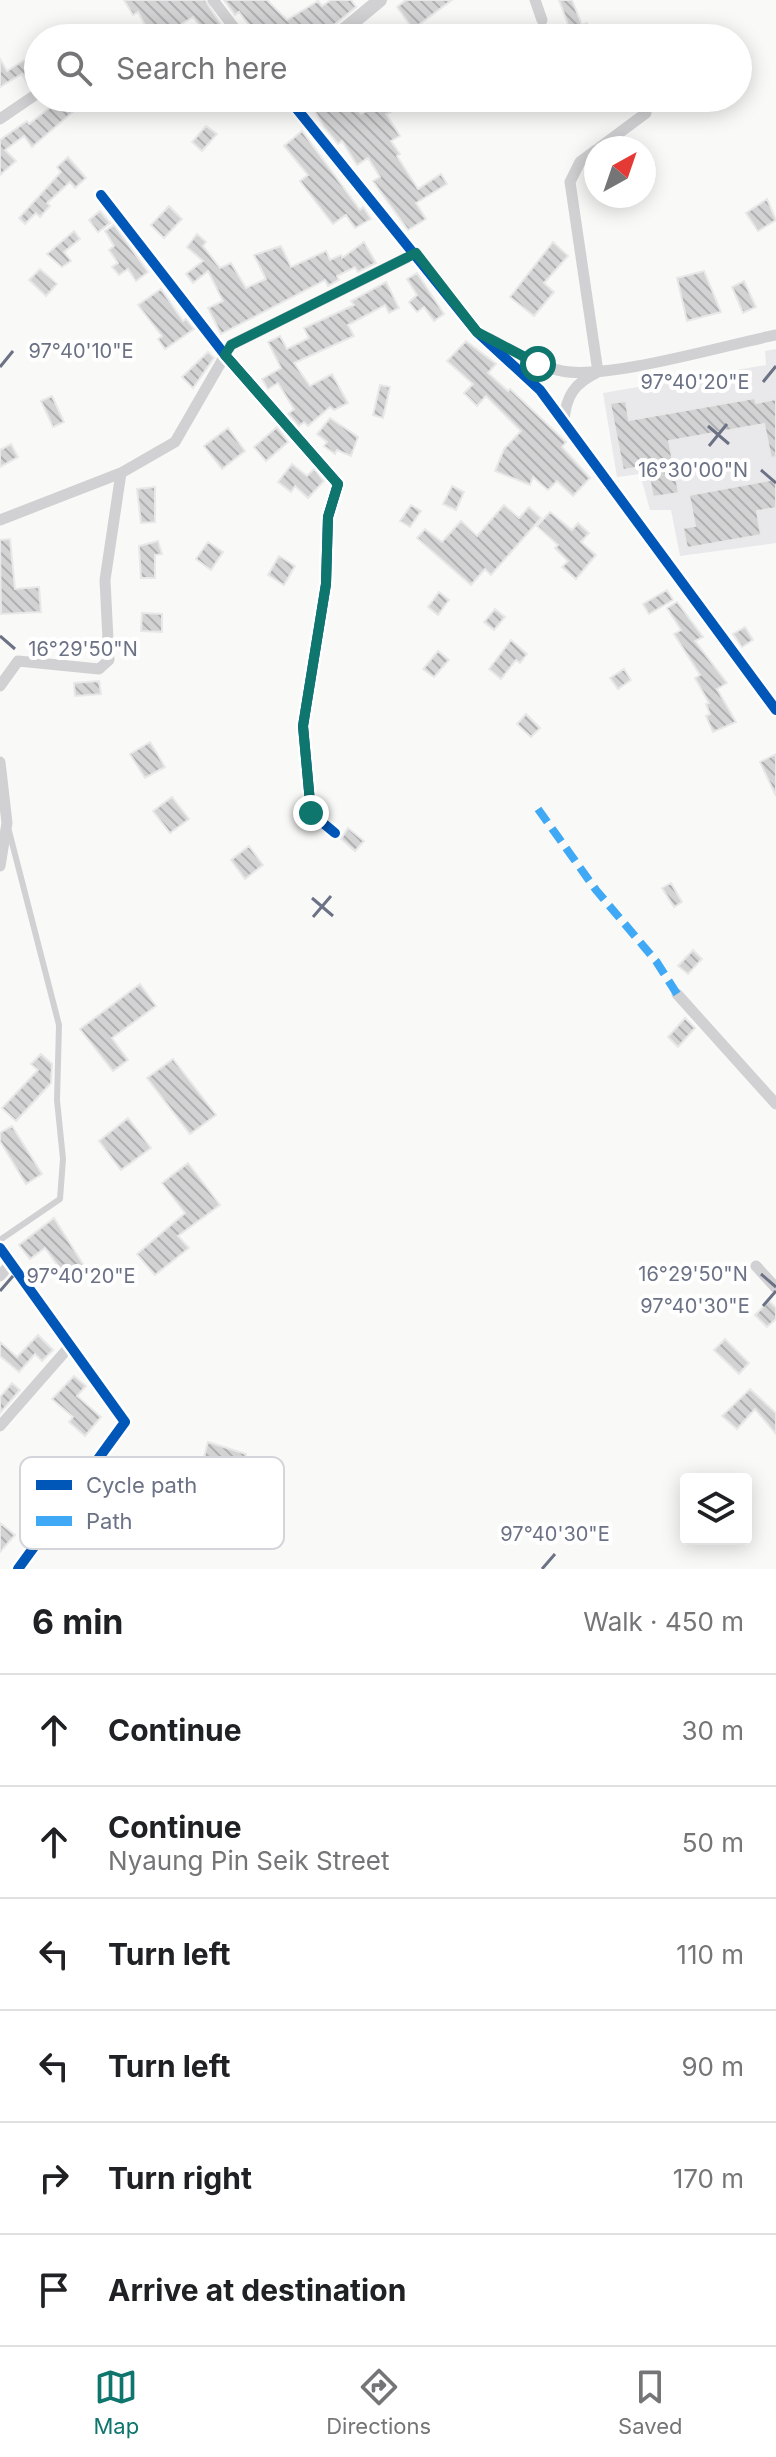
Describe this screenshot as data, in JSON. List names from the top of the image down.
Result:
{
  "legend": ["Cycle path", "Path"],
  "north": "top right",
  "page": {
    "search": "Search here",
    "heading": ["6 min", "Walk · 450 m"],
    "list": [
      ["Continue", "30 m"],
      ["Continue", "Nyaung Pin Seik Street", "50 m"],
      ["Turn left", "110 m"],
      ["Turn left", "90 m"],
      ["Turn right", "170 m"],
      "Arrive at destination"
    ],
    "nav": ["Map", "Directions", "Saved"]
  },
  "coordinates": [
    "97°40'10\"E",
    "97°40'20\"E",
    "16°30'00\"N",
    "16°29'50\"N",
    "97°40'30\"E"
  ]
}
